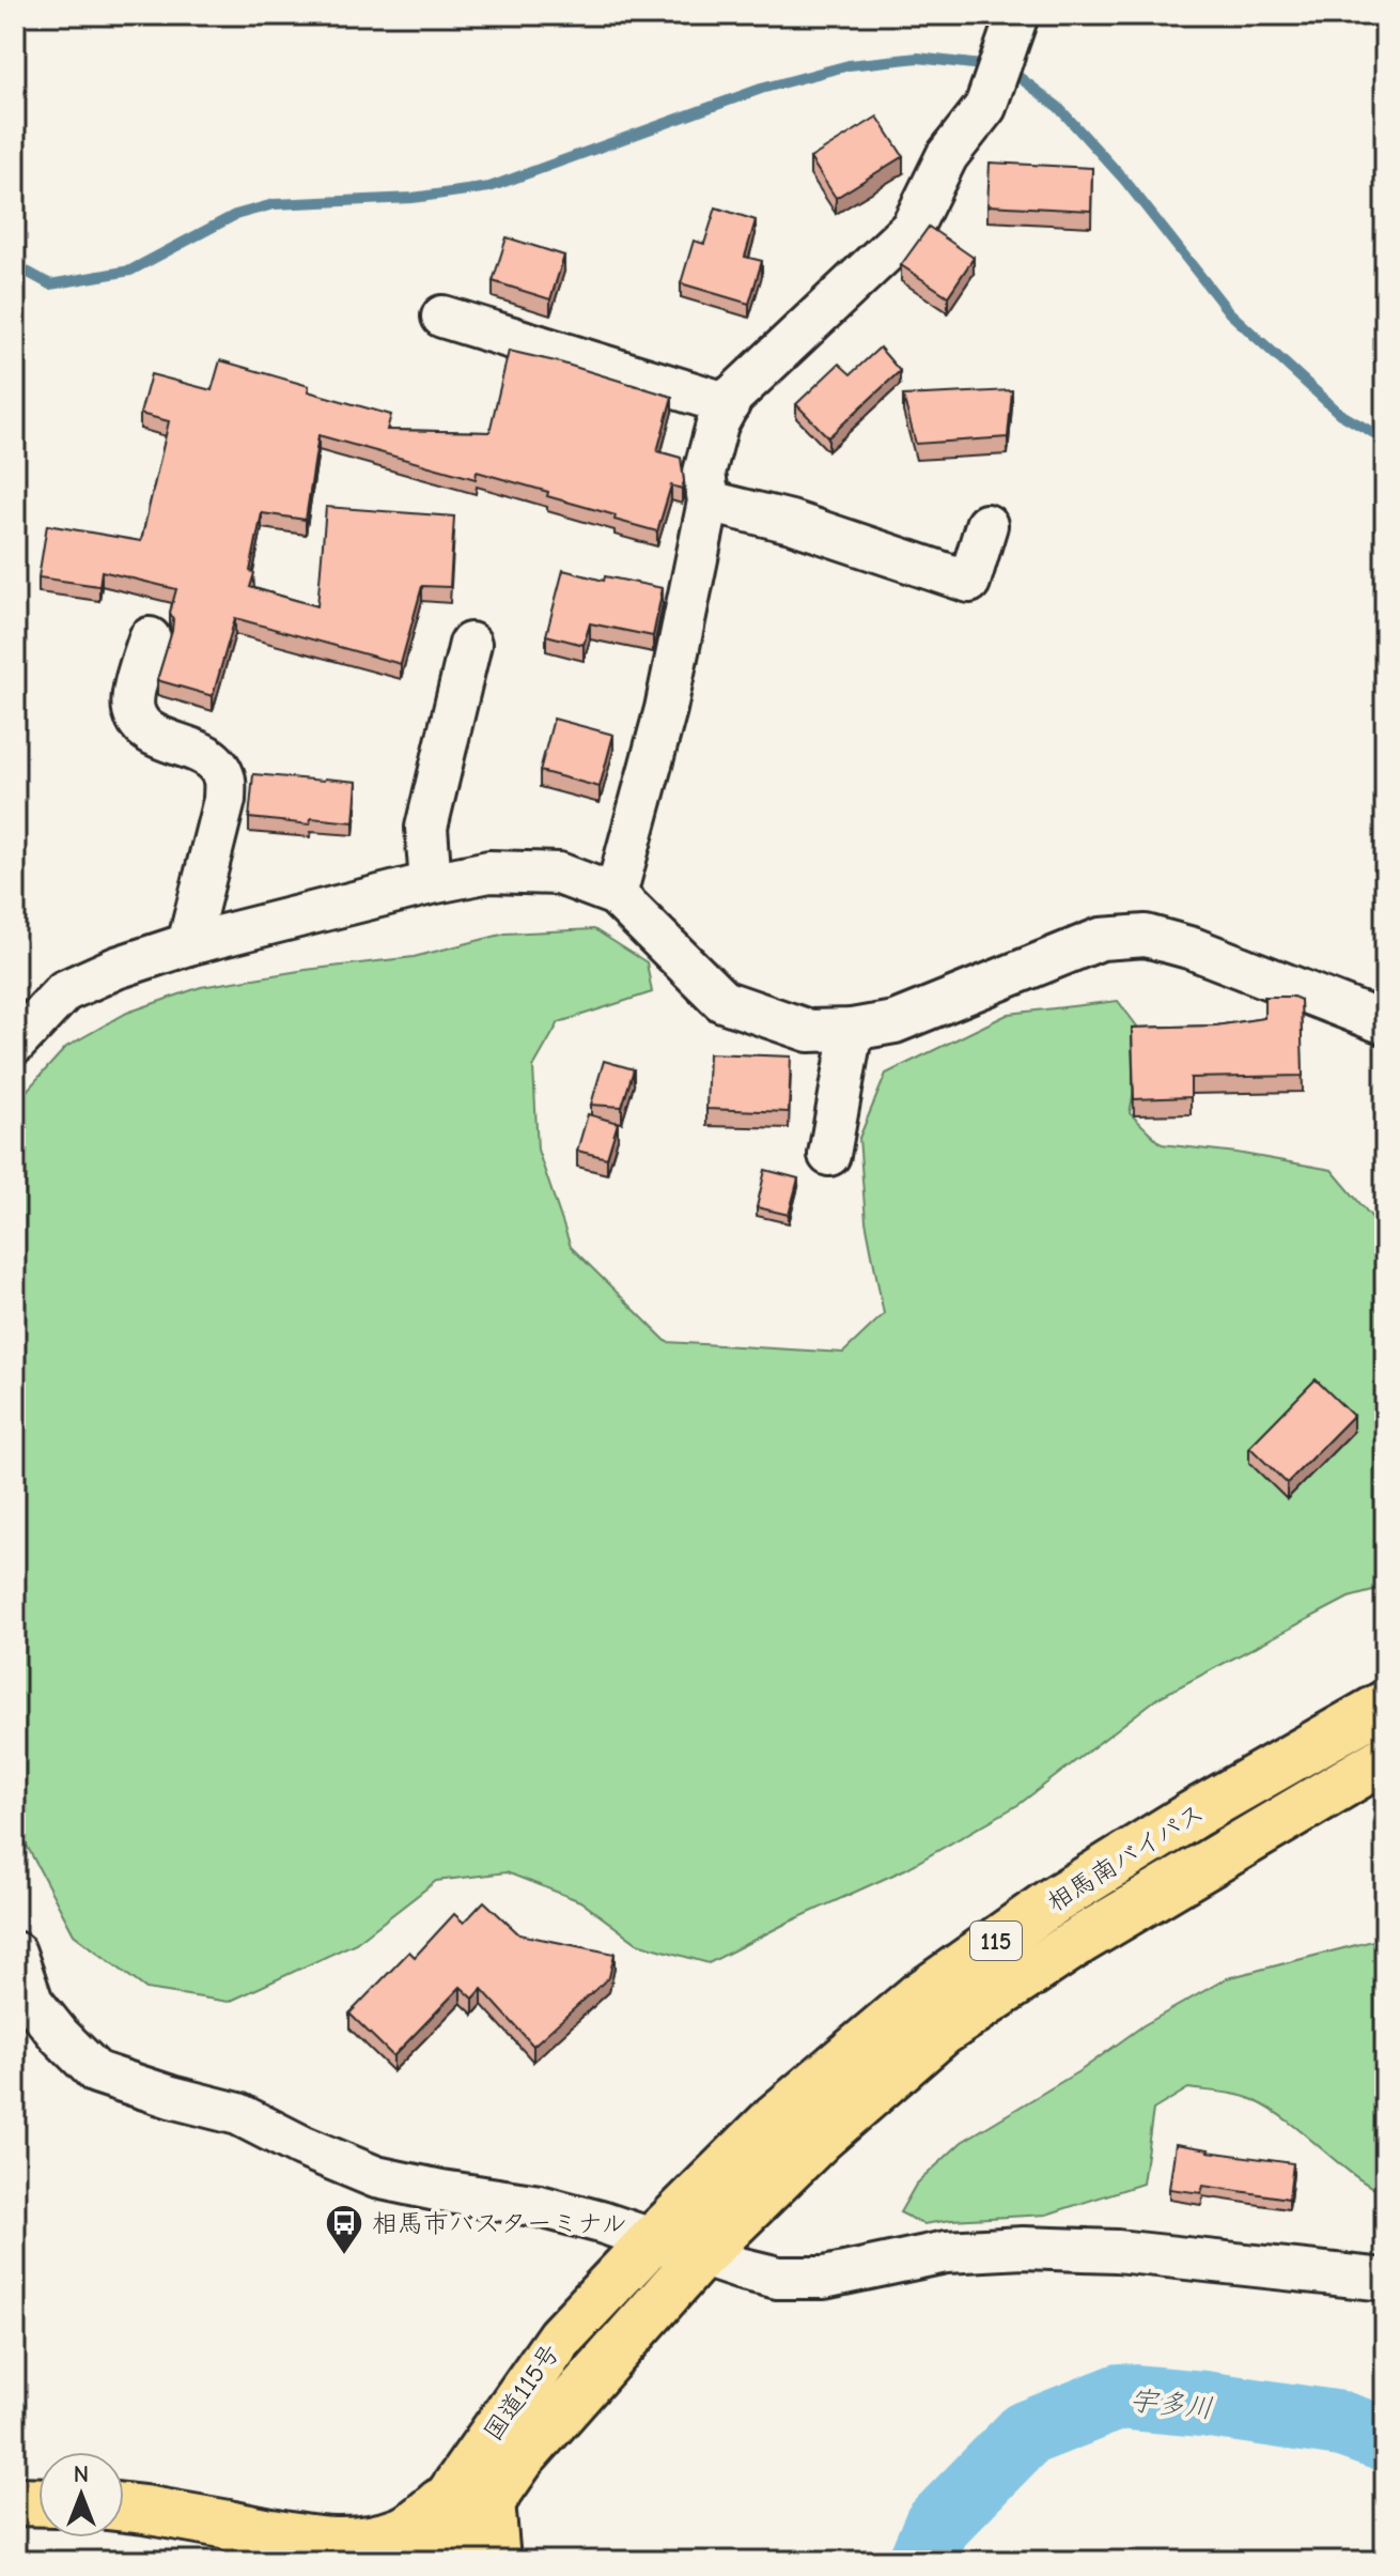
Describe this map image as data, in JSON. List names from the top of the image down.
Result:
{
  "streets": {
    "highway": ["相馬南バイパス", "115", "国道115号"]
  },
  "crossings": [
    ["相馬南バイパス", "国道115号"]
  ],
  "water": ["宇多川"],
  "places": {
    "bus stop": ["相馬市バスターミナル"]
  },
  "north": "top"
}
